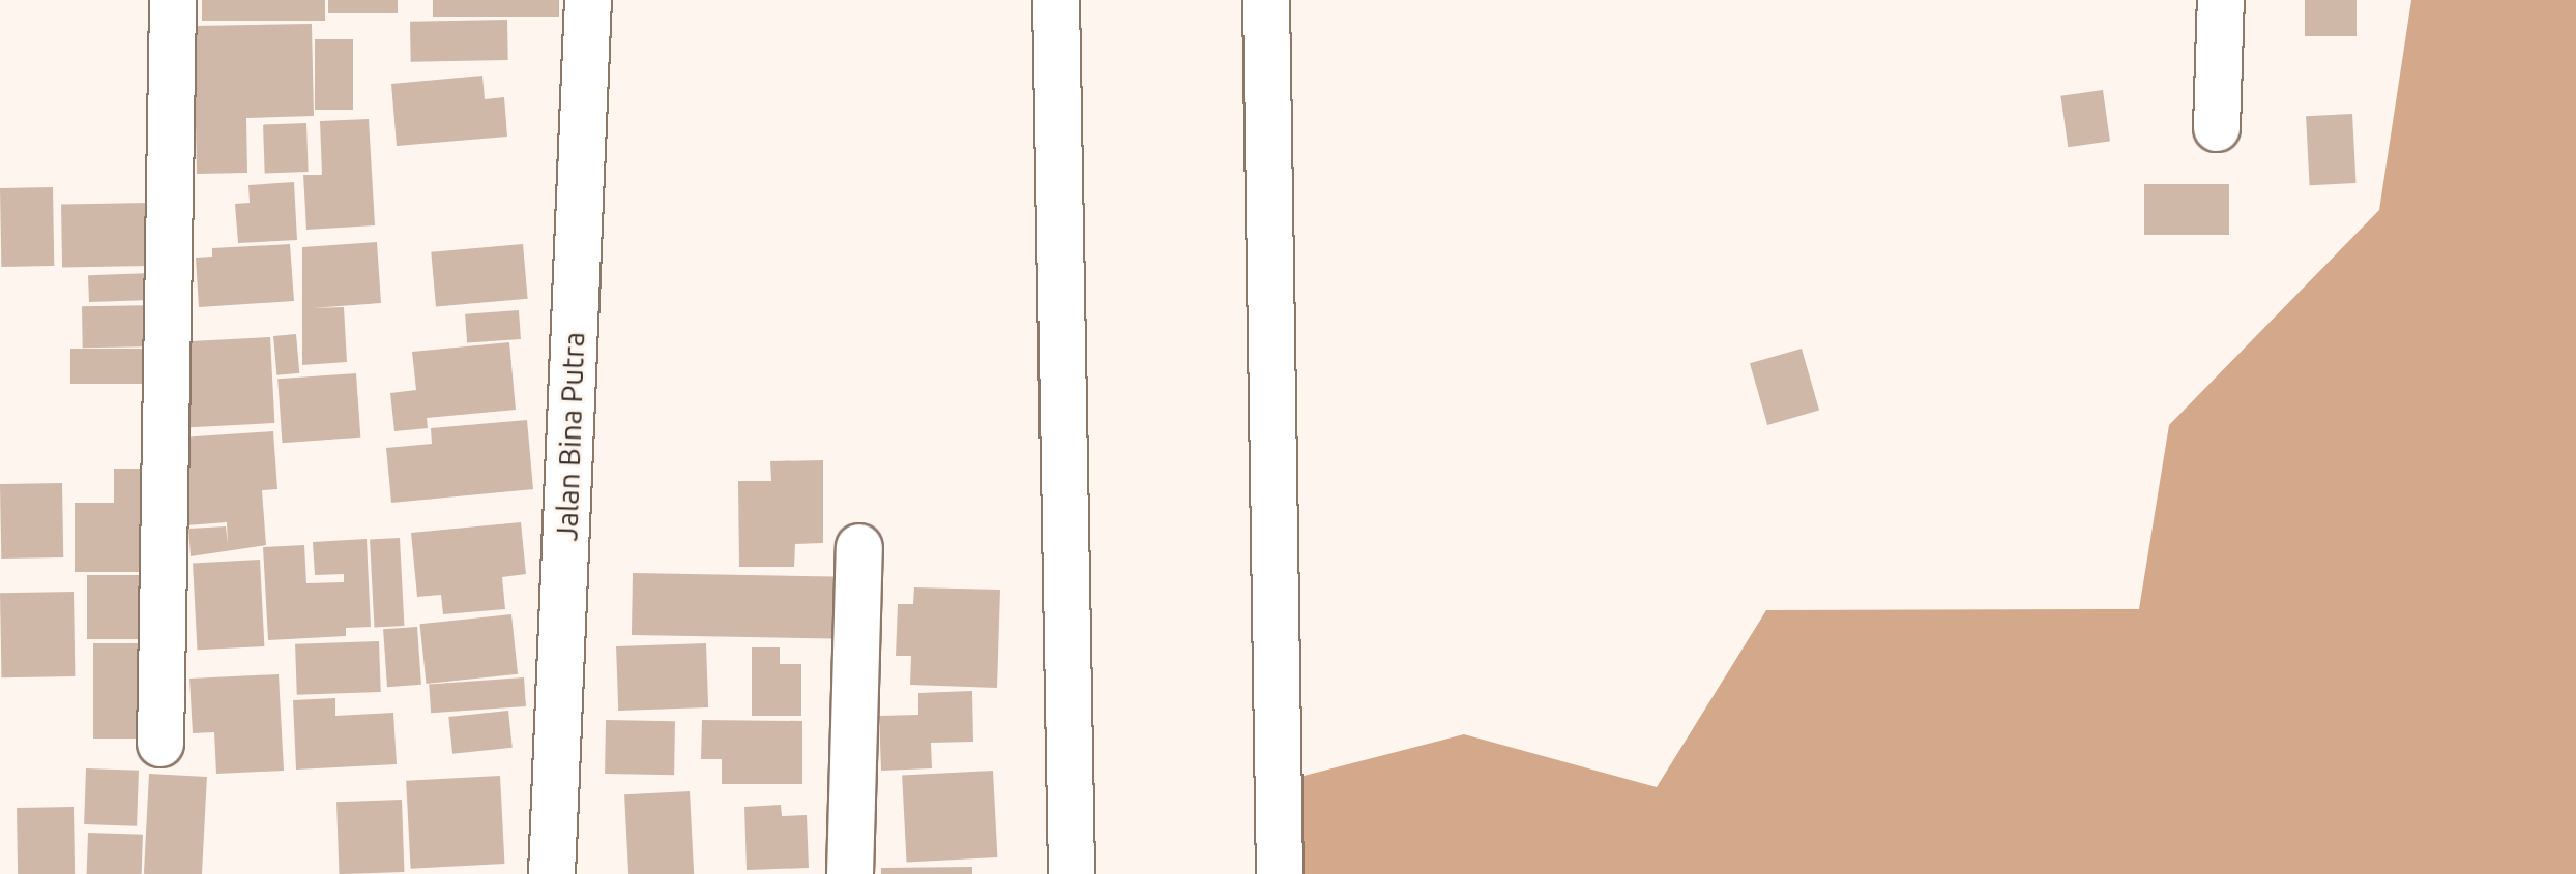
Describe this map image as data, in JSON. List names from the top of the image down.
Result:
{
  "streets": {
    "street": ["Jalan Bina Putra"]
  }
}
